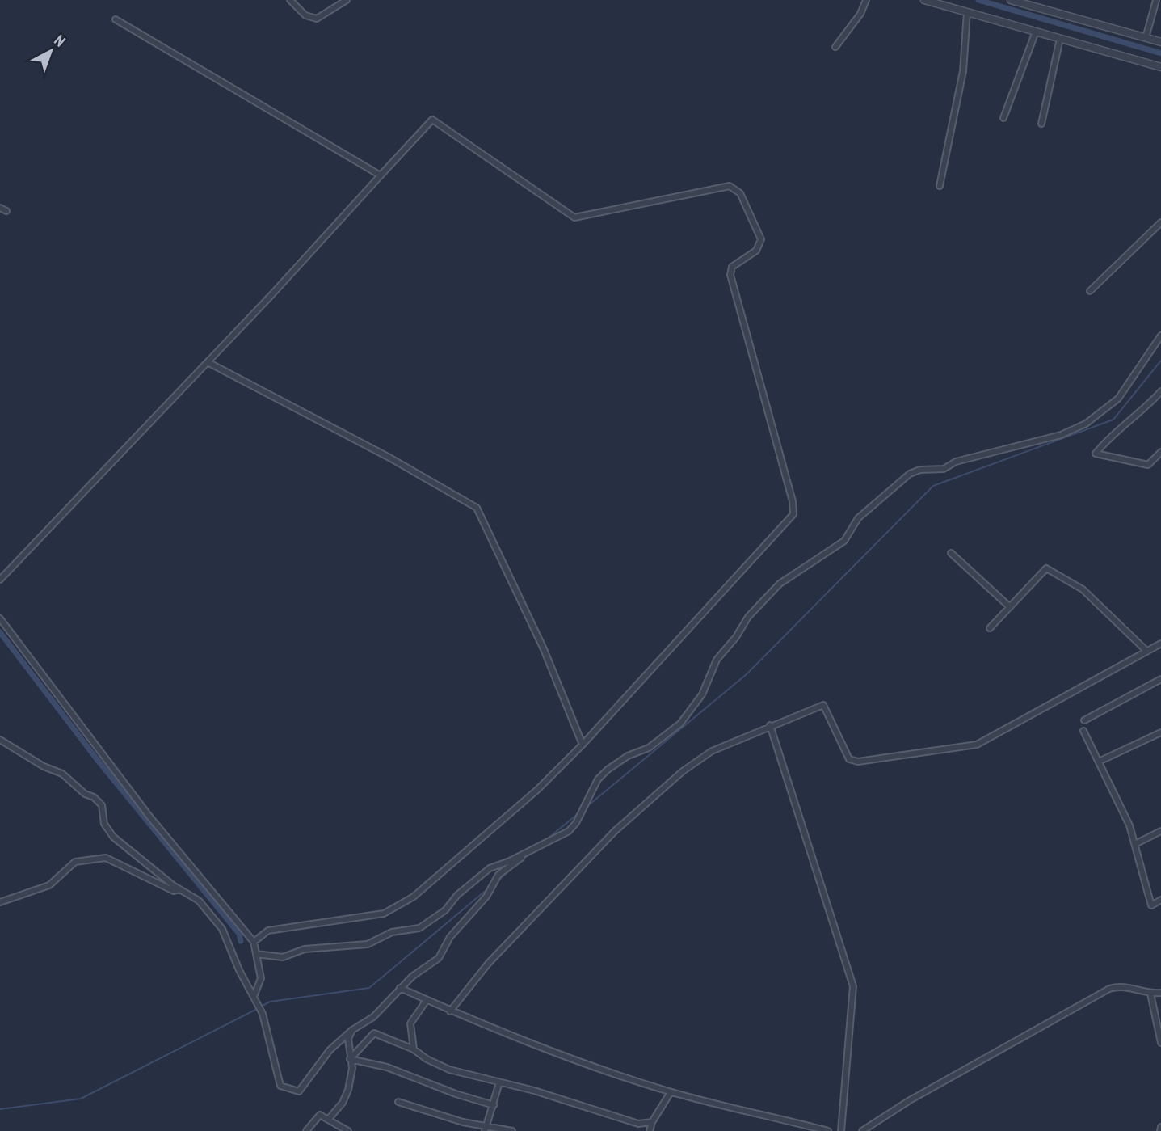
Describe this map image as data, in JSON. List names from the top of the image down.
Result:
{
  "north": "top right"
}
